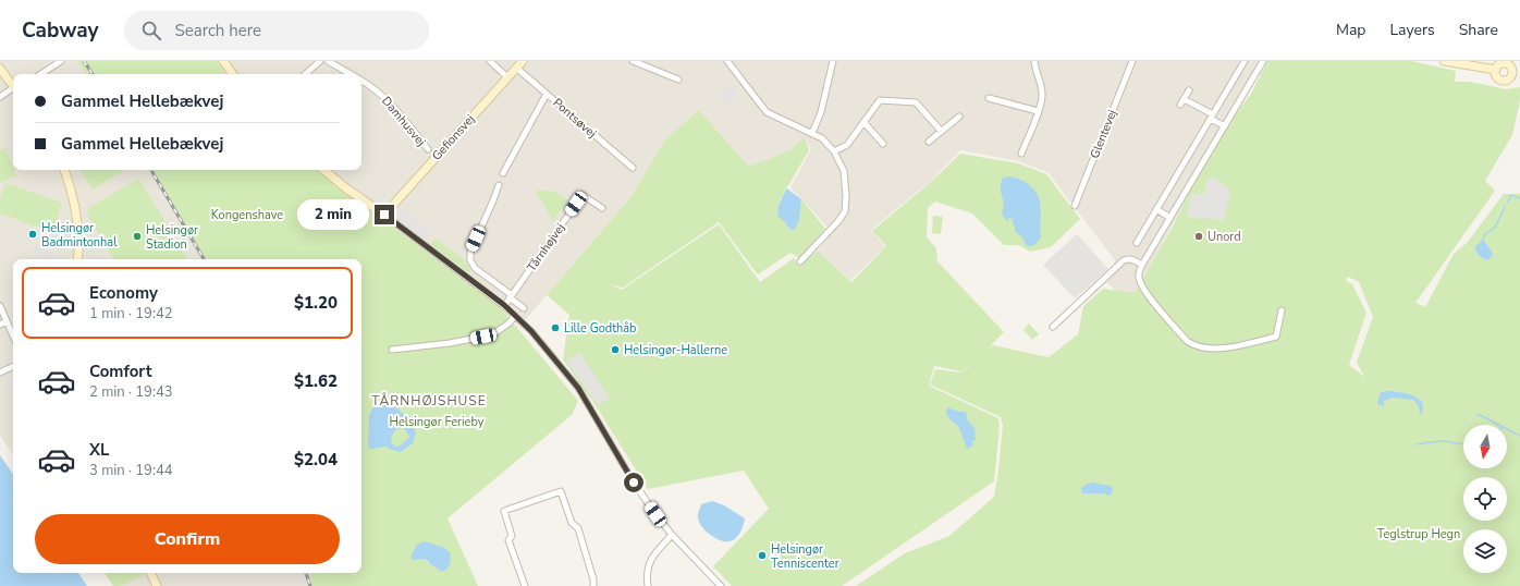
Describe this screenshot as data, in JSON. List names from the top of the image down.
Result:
{
  "streets": {
    "main road": ["Gefionsvej"],
    "street": [
      "Pontsøvej",
      "Damhusvej",
      "Glentevej",
      "Tårnhøjvej"
    ]
  },
  "crossings": [
    ["Pontsøvej", "Gefionsvej"]
  ],
  "districts": ["TÅRNHØJSHUSE"],
  "parks": ["Kongenshave", "Helsingør Ferieby", "Teglstrup Hegn"],
  "places": [
    "Helsingør Badmintonhal",
    "Helsingør Stadion",
    "Unord",
    "Lille Godthåb",
    "Helsingør-Hallerne",
    "Helsingør Tenniscenter"
  ],
  "north": "bottom",
  "page": {
    "header": "Cabway",
    "search": "Search here",
    "nav": ["Map", "Layers", "Share"],
    "banner": ["Gammel Hellebækvej", "Gammel Hellebækvej"],
    "bubble": "2 min",
    "list": [
      {
        "name": "Economy",
        "note": "1 min · 19:42",
        "value": "$1.20"
      },
      {
        "name": "Comfort",
        "note": "2 min · 19:43",
        "value": "$1.62"
      },
      {
        "name": "XL",
        "note": "3 min · 19:44",
        "value": "$2.04"
      }
    ],
    "buttons": "Confirm"
  }
}
